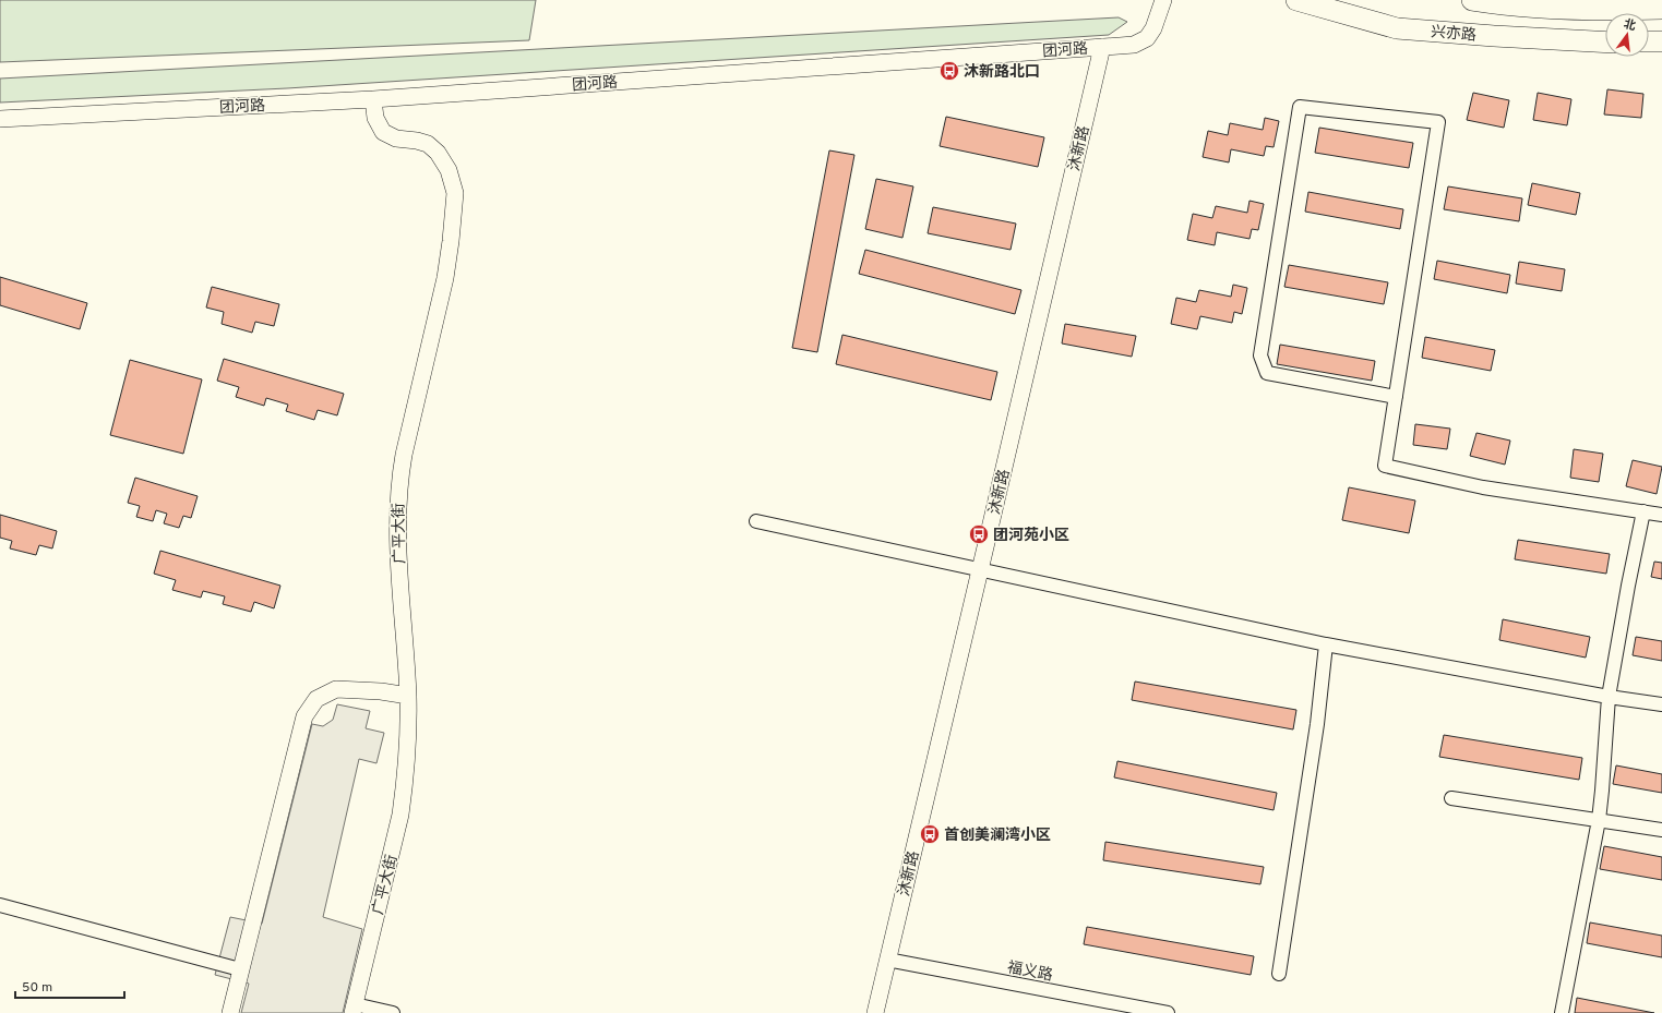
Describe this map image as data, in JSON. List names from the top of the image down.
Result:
{
  "streets": {
    "main road": ["兴亦路"],
    "street": [
      "团河路",
      "沐新路",
      "广平大街",
      "福义路"
    ]
  },
  "crossings": [
    ["团河路", "沐新路"],
    ["团河路", "广平大街"],
    ["沐新路", "福义路"]
  ],
  "places": {
    "bus stop": ["沐新路北口", "团河苑小区", "首创美澜湾小区"]
  },
  "scale_bar": "50 m",
  "north": "top"
}
